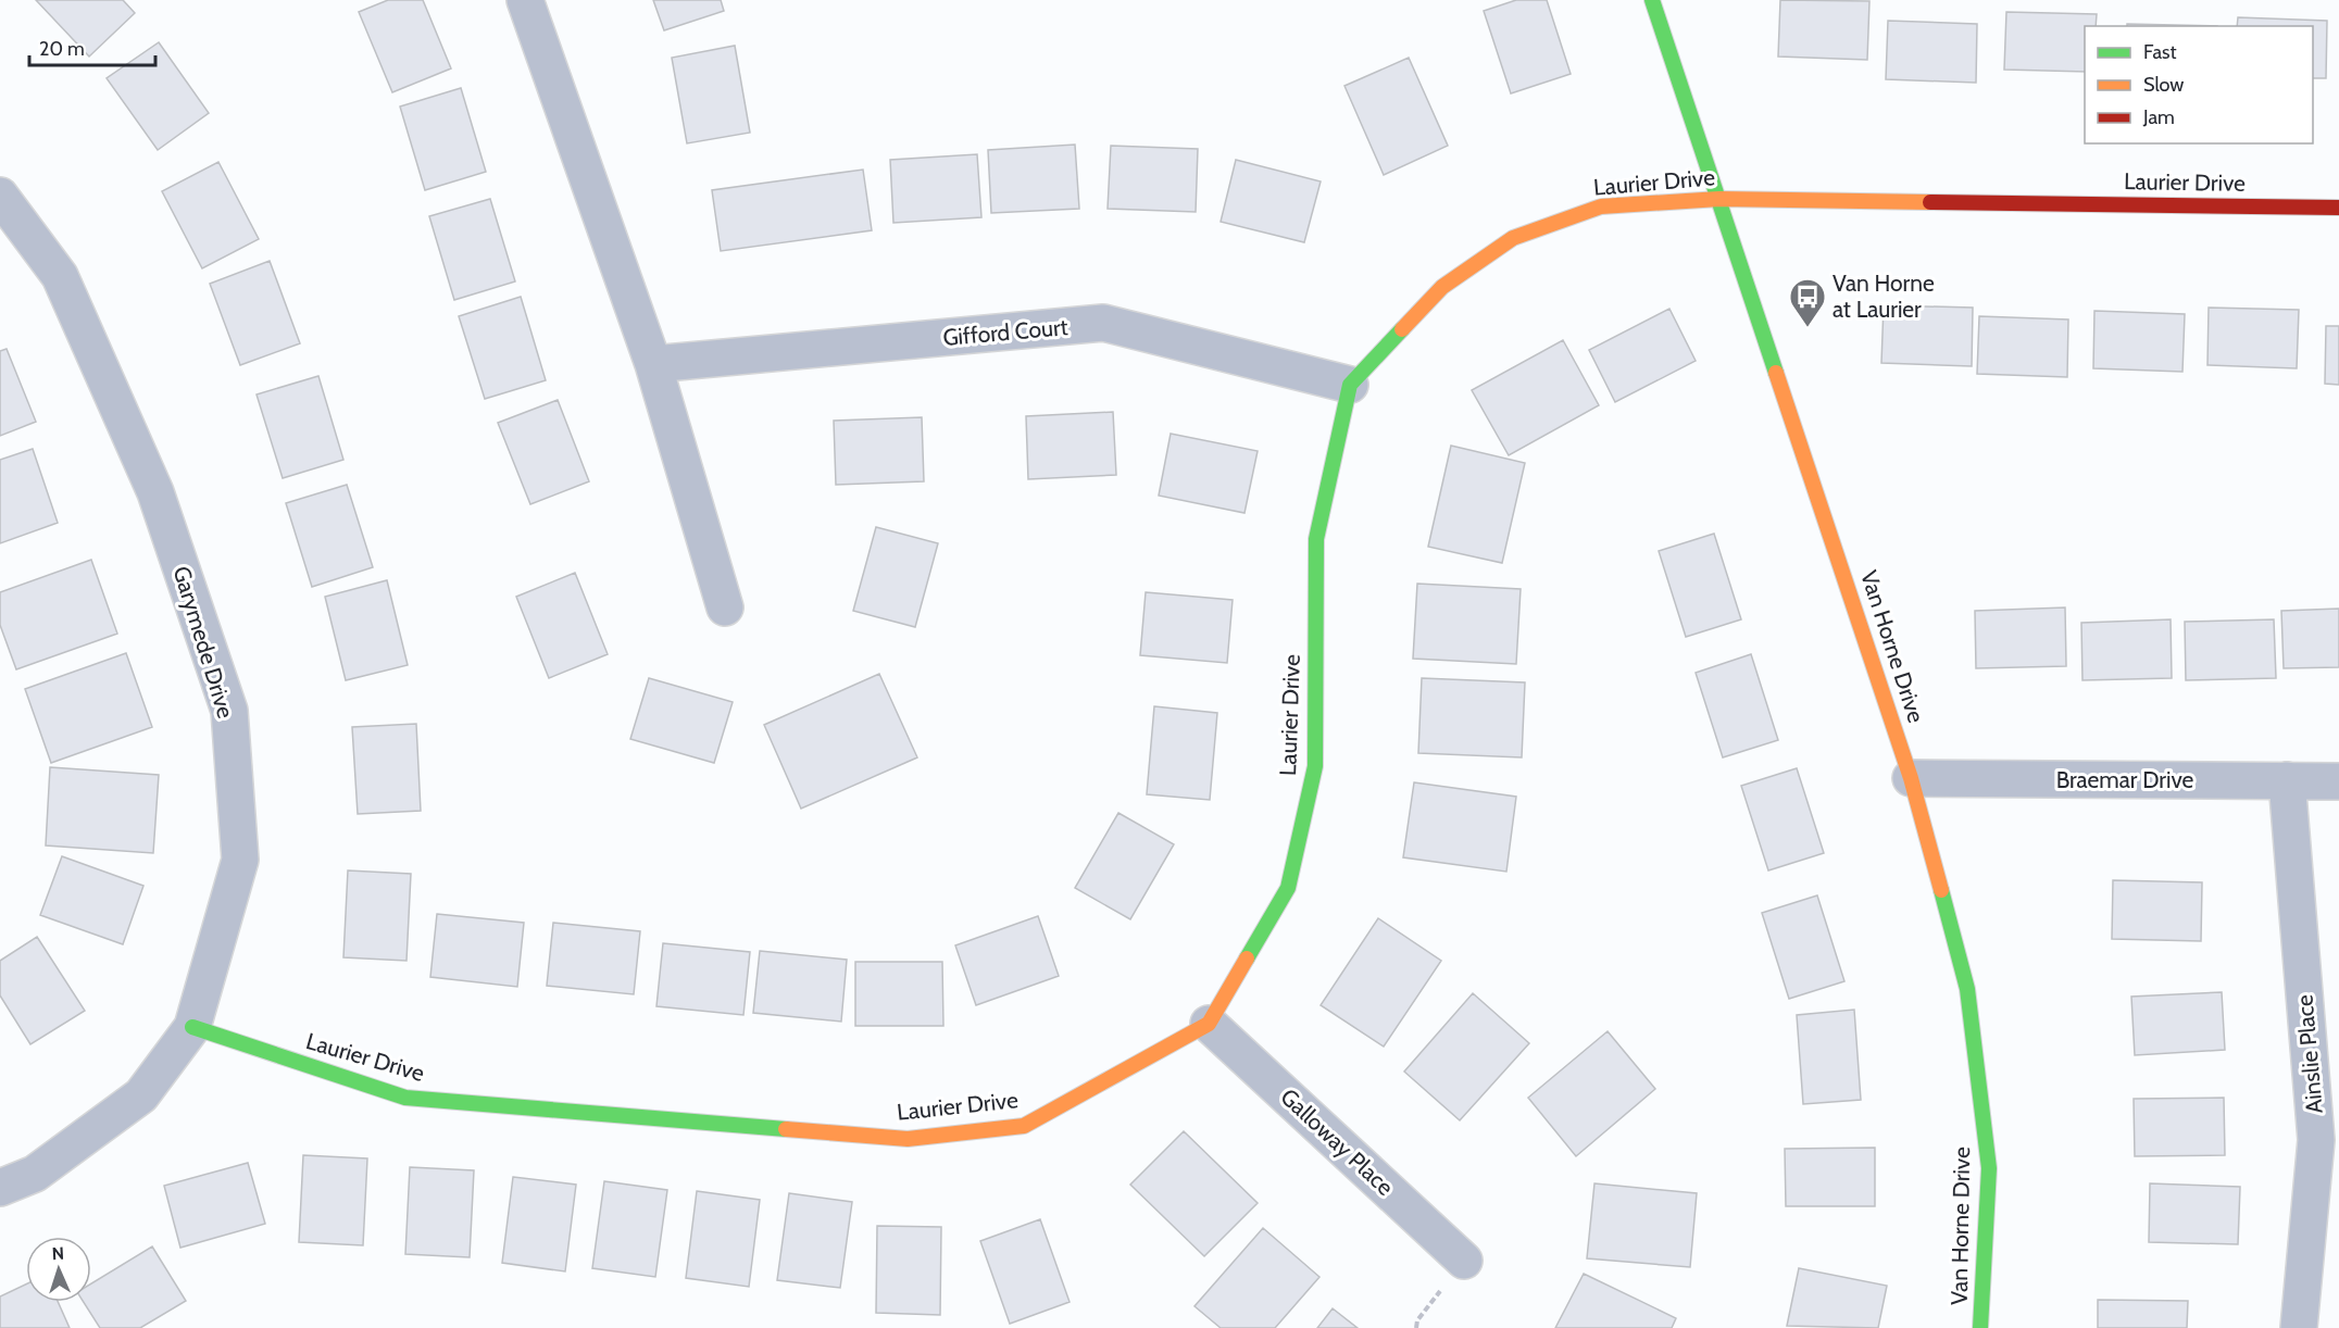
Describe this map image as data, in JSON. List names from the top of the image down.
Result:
{
  "streets": {
    "street": [
      "Laurier Drive",
      "Gifford Court",
      "Garymede Drive",
      "Van Horne Drive",
      "Braemar Drive",
      "Ainslie Place",
      "Galloway Place"
    ]
  },
  "crossings": [
    ["Laurier Drive", "Gifford Court"],
    ["Laurier Drive", "Garymede Drive"],
    ["Laurier Drive", "Van Horne Drive"],
    ["Laurier Drive", "Galloway Place"],
    ["Van Horne Drive", "Braemar Drive"],
    ["Braemar Drive", "Ainslie Place"]
  ],
  "places": {
    "bus stop": ["Van Horne at Laurier"]
  },
  "legend": ["Fast", "Slow", "Jam"],
  "scale_bar": "20 m",
  "north": "top"
}
